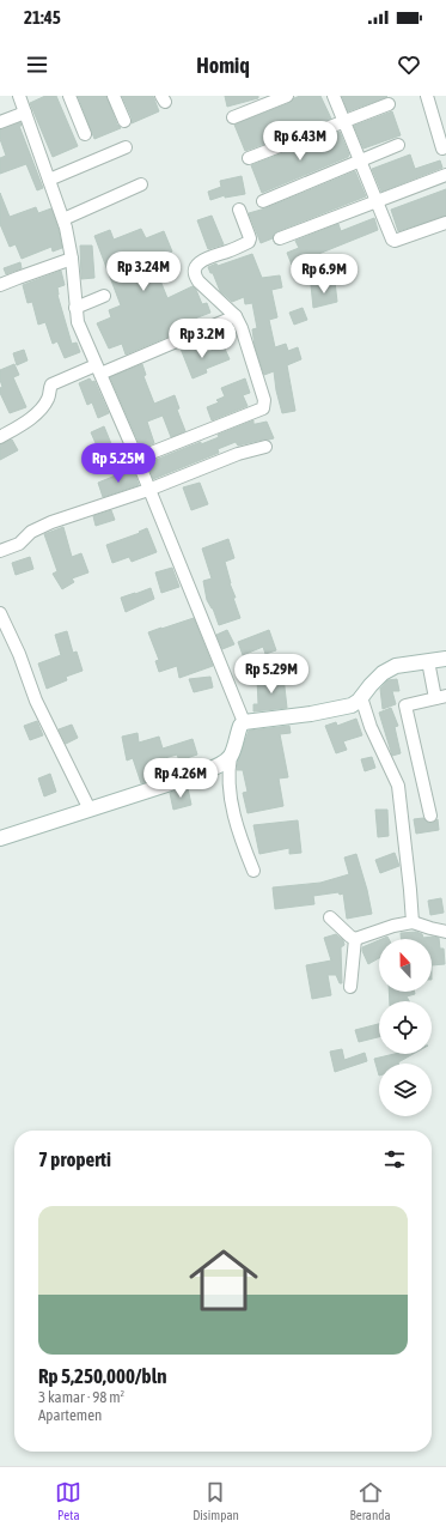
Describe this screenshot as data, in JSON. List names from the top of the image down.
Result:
{
  "north": "top",
  "page": {
    "status": "21:45",
    "header": "Homiq",
    "price": [
      "Rp 6.43M",
      "Rp 3.24M",
      "Rp 6.9M",
      "Rp 3.2M",
      "Rp 5.25M",
      "Rp 5.29M",
      "Rp 4.26M"
    ],
    "heading": "7 properti",
    "list": [
      {
        "name": "Rp 5,250,000/bln",
        "note": "3 kamar · 98 m² · Apartemen"
      }
    ],
    "tabs": ["Peta", "Disimpan", "Beranda"]
  }
}
